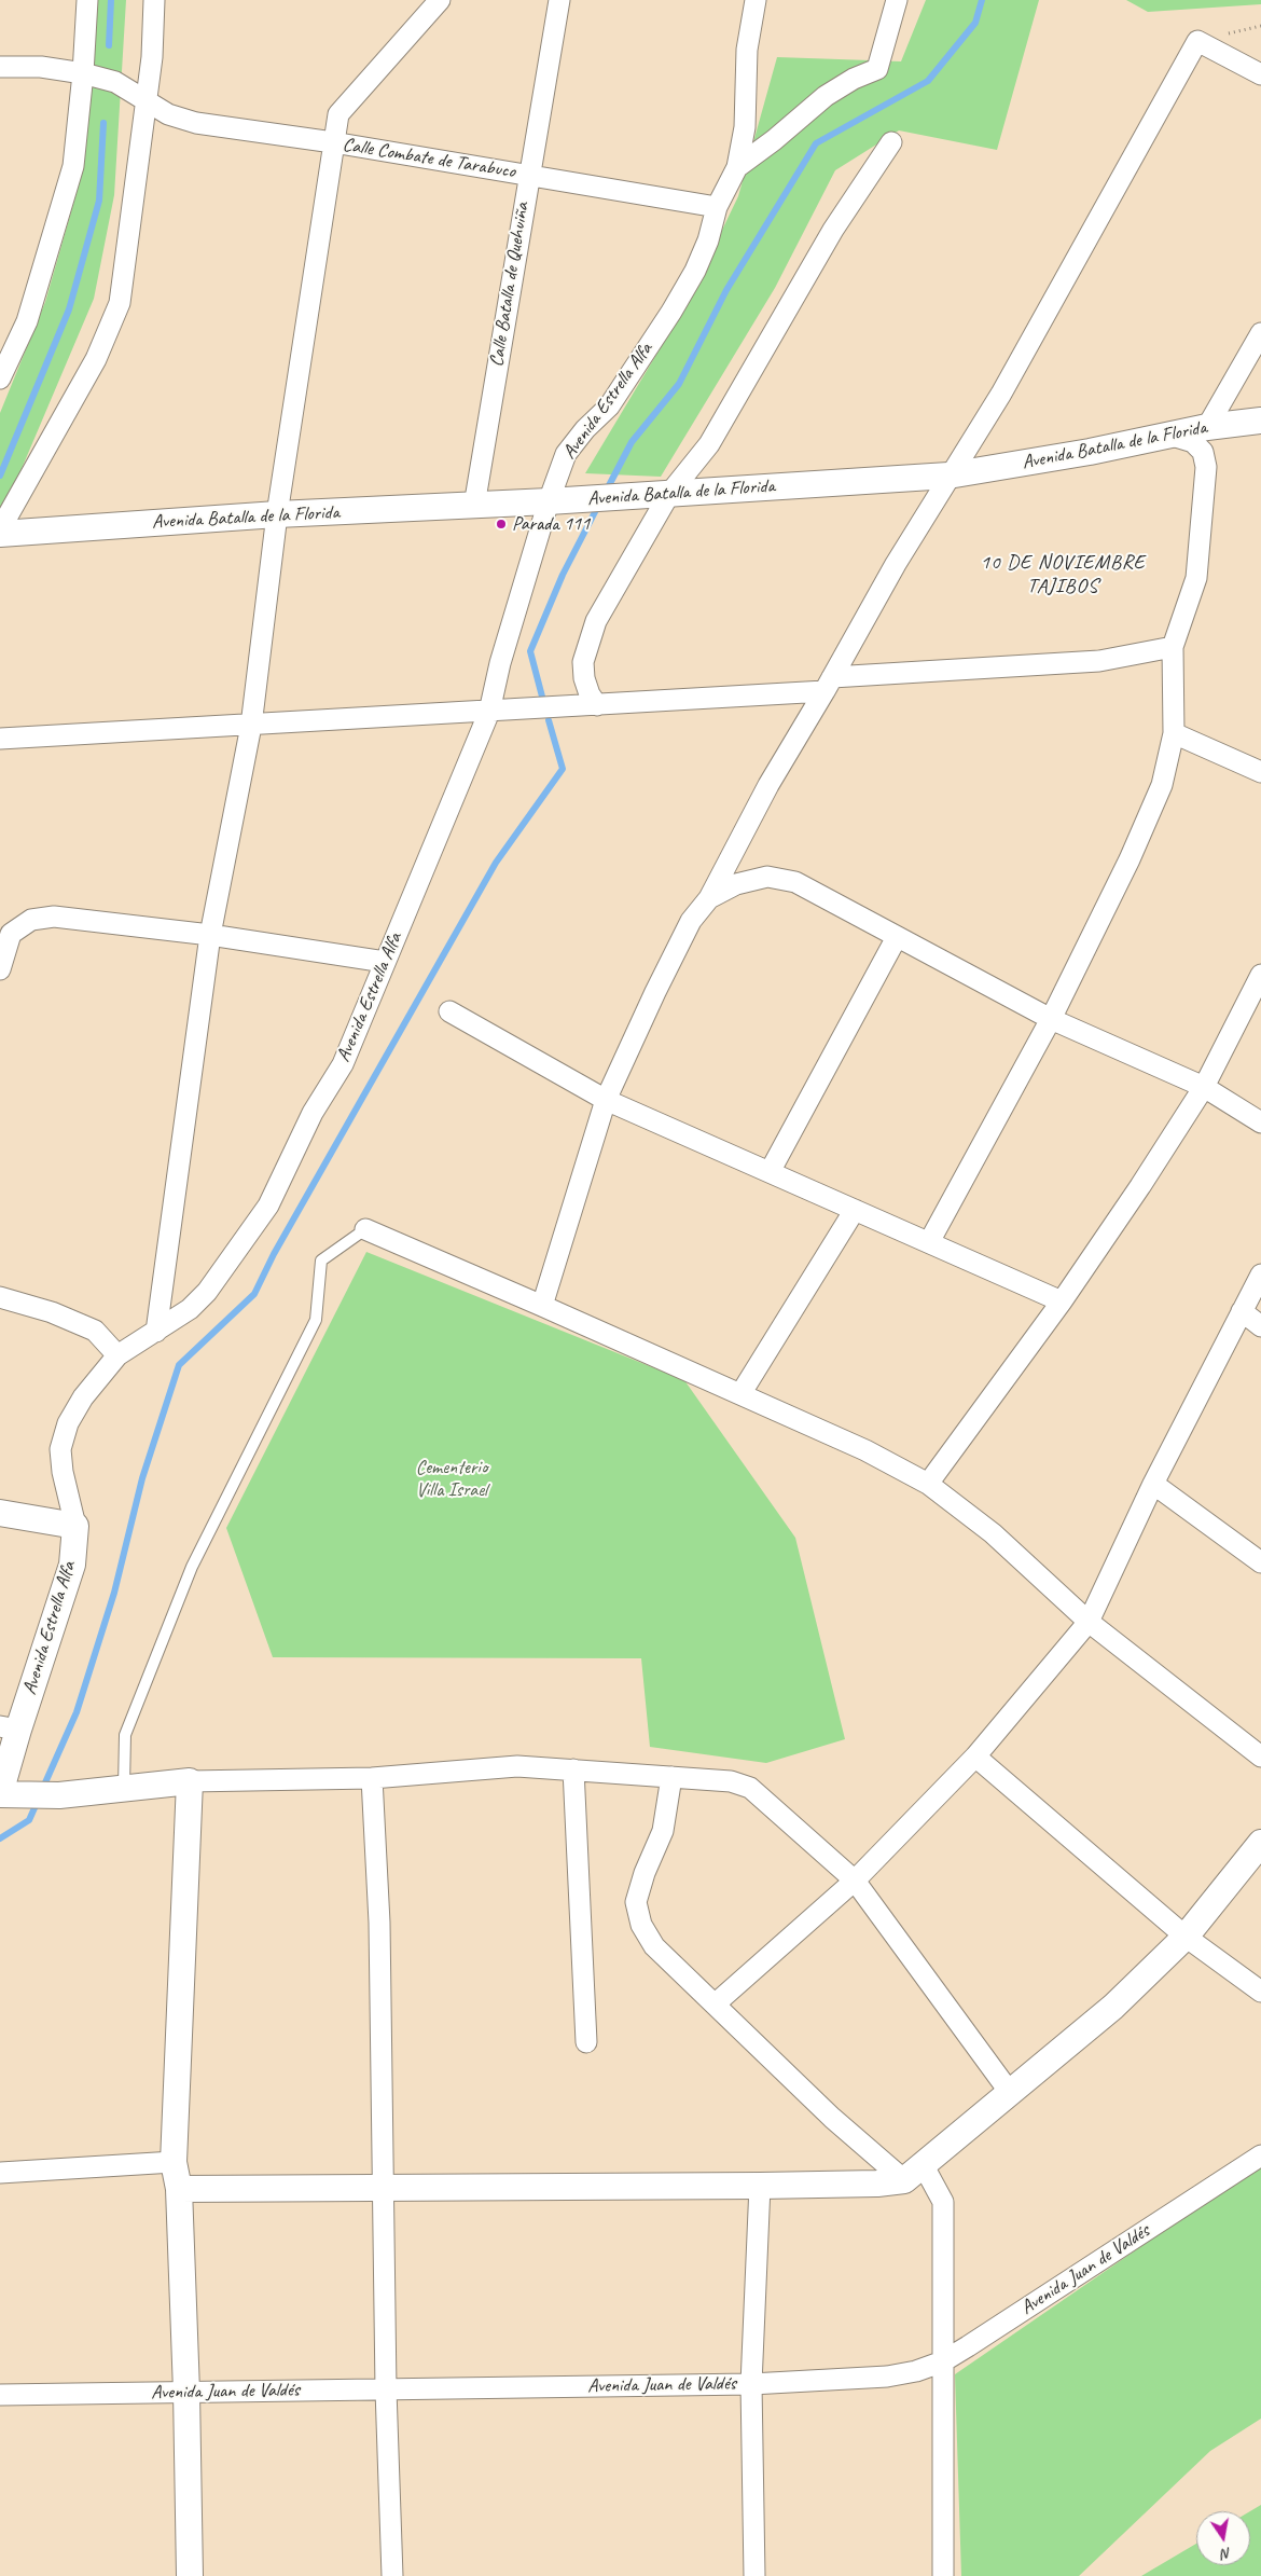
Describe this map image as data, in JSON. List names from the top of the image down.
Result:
{
  "streets": {
    "street": [
      "Calle Combate de Tarabuco",
      "Calle Batalla de Quehuiña",
      "Avenida Estrella Alfa",
      "Avenida Batalla de la Florida",
      "Avenida Juan de Valdés"
    ]
  },
  "crossings": [
    ["Calle Combate de Tarabuco", "Calle Batalla de Quehuiña"],
    ["Calle Combate de Tarabuco", "Avenida Estrella Alfa"],
    ["Calle Batalla de Quehuiña", "Avenida Batalla de la Florida"],
    ["Avenida Estrella Alfa", "Avenida Batalla de la Florida"]
  ],
  "districts": ["10 DE NOVIEMBRE TAJIBOS"],
  "parks": ["Cementerio Villa Israel"],
  "places": ["Parada 111"],
  "north": "bottom"
}
